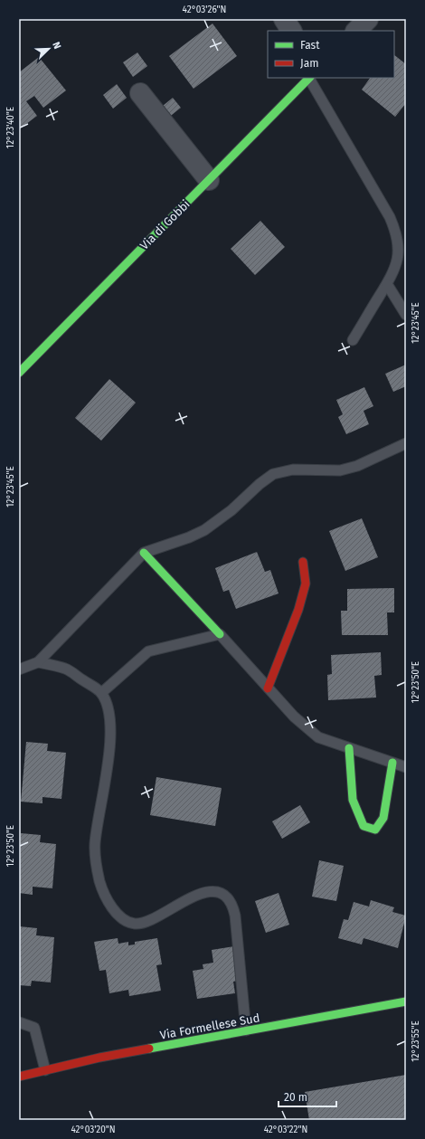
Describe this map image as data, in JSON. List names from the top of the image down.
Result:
{
  "streets": {
    "street": ["Via di Gobbi", "Via Formellese Sud"]
  },
  "legend": ["Fast", "Jam"],
  "scale_bar": "20 m",
  "north": "top right",
  "coordinates": [
    "42°03'26\"N",
    "12°23'40\"E",
    "12°23'45\"E",
    "12°23'50\"E",
    "12°23'55\"E",
    "42°03'20\"N",
    "42°03'22\"N"
  ]
}
